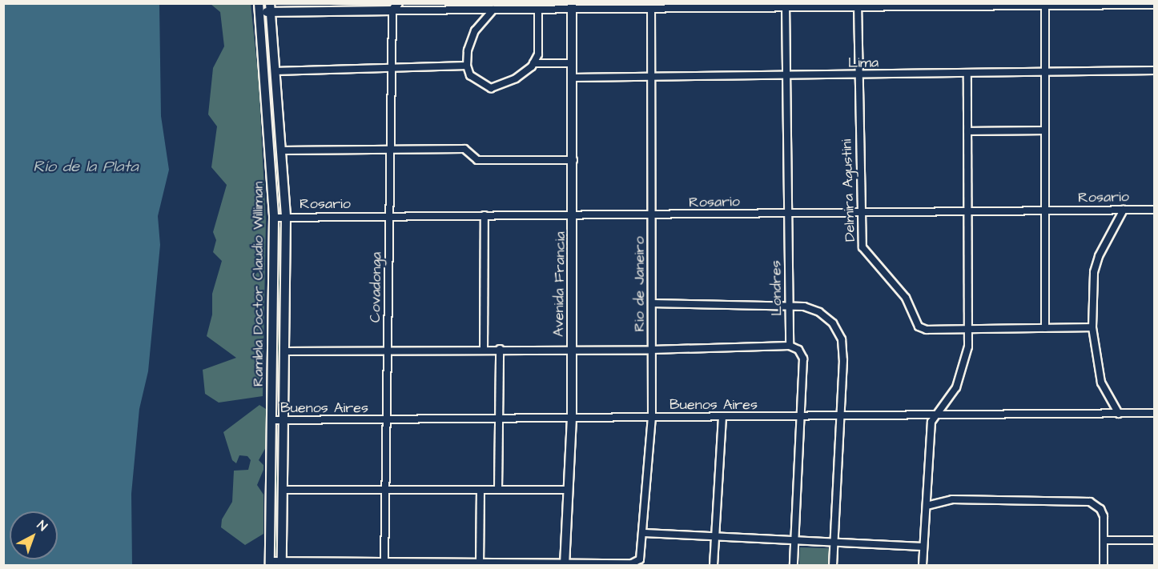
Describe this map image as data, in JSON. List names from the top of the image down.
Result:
{
  "streets": {
    "main road": ["Rambla Doctor Claudio Williman", "Avenida Francia"],
    "street": [
      "Lima",
      "Delmira Agustini",
      "Rosario",
      "Rio de Janeiro",
      "Covadonga",
      "Londres",
      "Buenos Aires"
    ]
  },
  "crossings": [
    ["Lima", "Delmira Agustini"],
    ["Lima", "Avenida Francia"],
    ["Lima", "Rio de Janeiro"],
    ["Lima", "Londres"],
    ["Delmira Agustini", "Rosario"],
    ["Rosario", "Rambla Doctor Claudio Williman"],
    ["Rosario", "Avenida Francia"],
    ["Rosario", "Rio de Janeiro"],
    ["Rosario", "Covadonga"],
    ["Rosario", "Londres"],
    ["Rambla Doctor Claudio Williman", "Buenos Aires"],
    ["Avenida Francia", "Rio de Janeiro"],
    ["Avenida Francia", "Buenos Aires"],
    ["Rio de Janeiro", "Buenos Aires"],
    ["Covadonga", "Buenos Aires"]
  ],
  "water": ["Río de la Plata"],
  "north": "top right"
}
